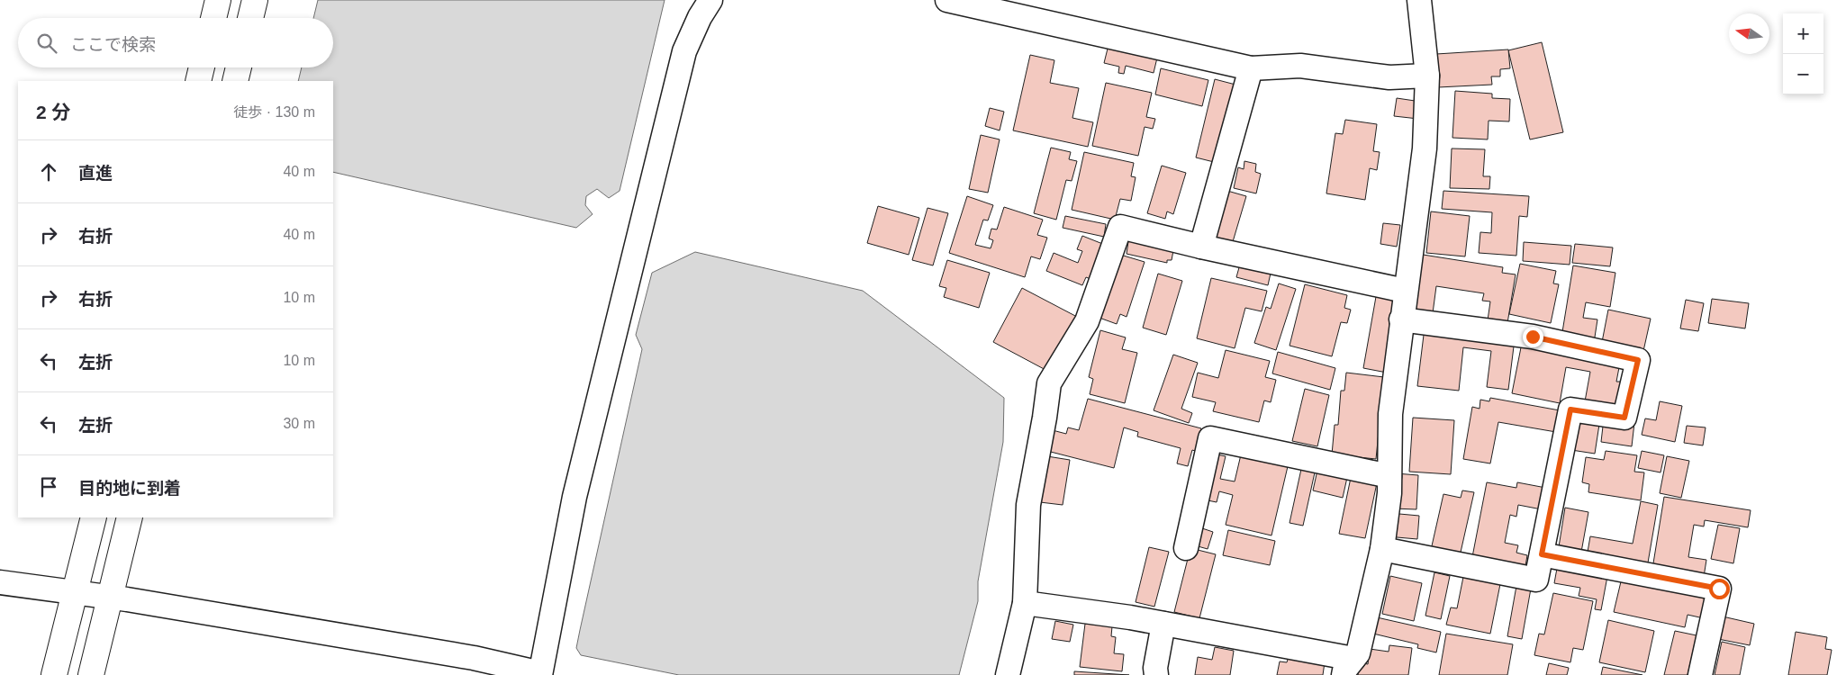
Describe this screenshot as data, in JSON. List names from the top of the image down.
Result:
{
  "north": "left",
  "page": {
    "map_buttons": ["+", "−"],
    "search": "ここで検索",
    "heading": ["2 分", "徒歩 · 130 m"],
    "list": [
      ["直進", "40 m"],
      ["右折", "40 m"],
      ["右折", "10 m"],
      ["左折", "10 m"],
      ["左折", "30 m"],
      "目的地に到着"
    ]
  }
}
